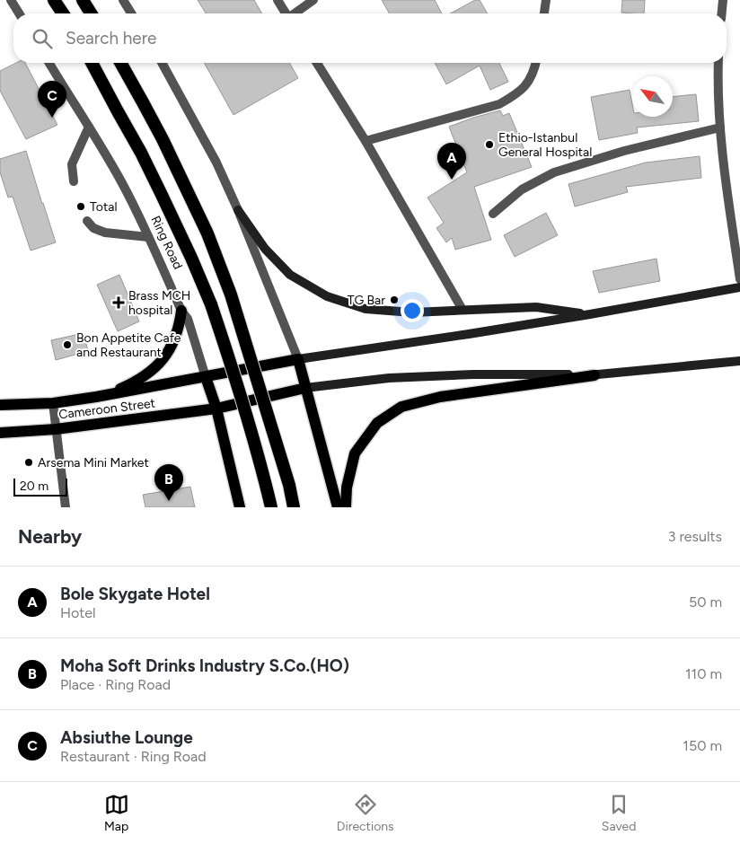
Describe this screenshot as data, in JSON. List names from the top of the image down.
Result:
{
  "streets": {
    "highway": ["Ring Road"],
    "main road": ["Cameroon Street"]
  },
  "crossings": [
    ["Ring Road", "Cameroon Street"]
  ],
  "places": {
    "other": [
      "Ethio-Istanbul General Hospital",
      "Total",
      "TG Bar",
      "Bon Appetite Cafe and Restaurant",
      "Arsema Mini Market"
    ],
    "health": ["Brass MCH hospital"]
  },
  "scale_bar": "20 m",
  "north": "top left",
  "page": {
    "search": "Search here",
    "pins": ["C", "A", "B"],
    "scale": "20 m",
    "heading": ["Nearby", "3 results"],
    "list": [
      {
        "mark": "A",
        "name": "Bole Skygate Hotel",
        "note": "Hotel",
        "value": "50 m"
      },
      {
        "mark": "B",
        "name": "Moha Soft Drinks Industry S.Co.(HO)",
        "note": "Place · Ring Road",
        "value": "110 m"
      },
      {
        "mark": "C",
        "name": "Absiuthe Lounge",
        "note": "Restaurant · Ring Road",
        "value": "150 m"
      }
    ],
    "nav": ["Map", "Directions", "Saved"]
  }
}
